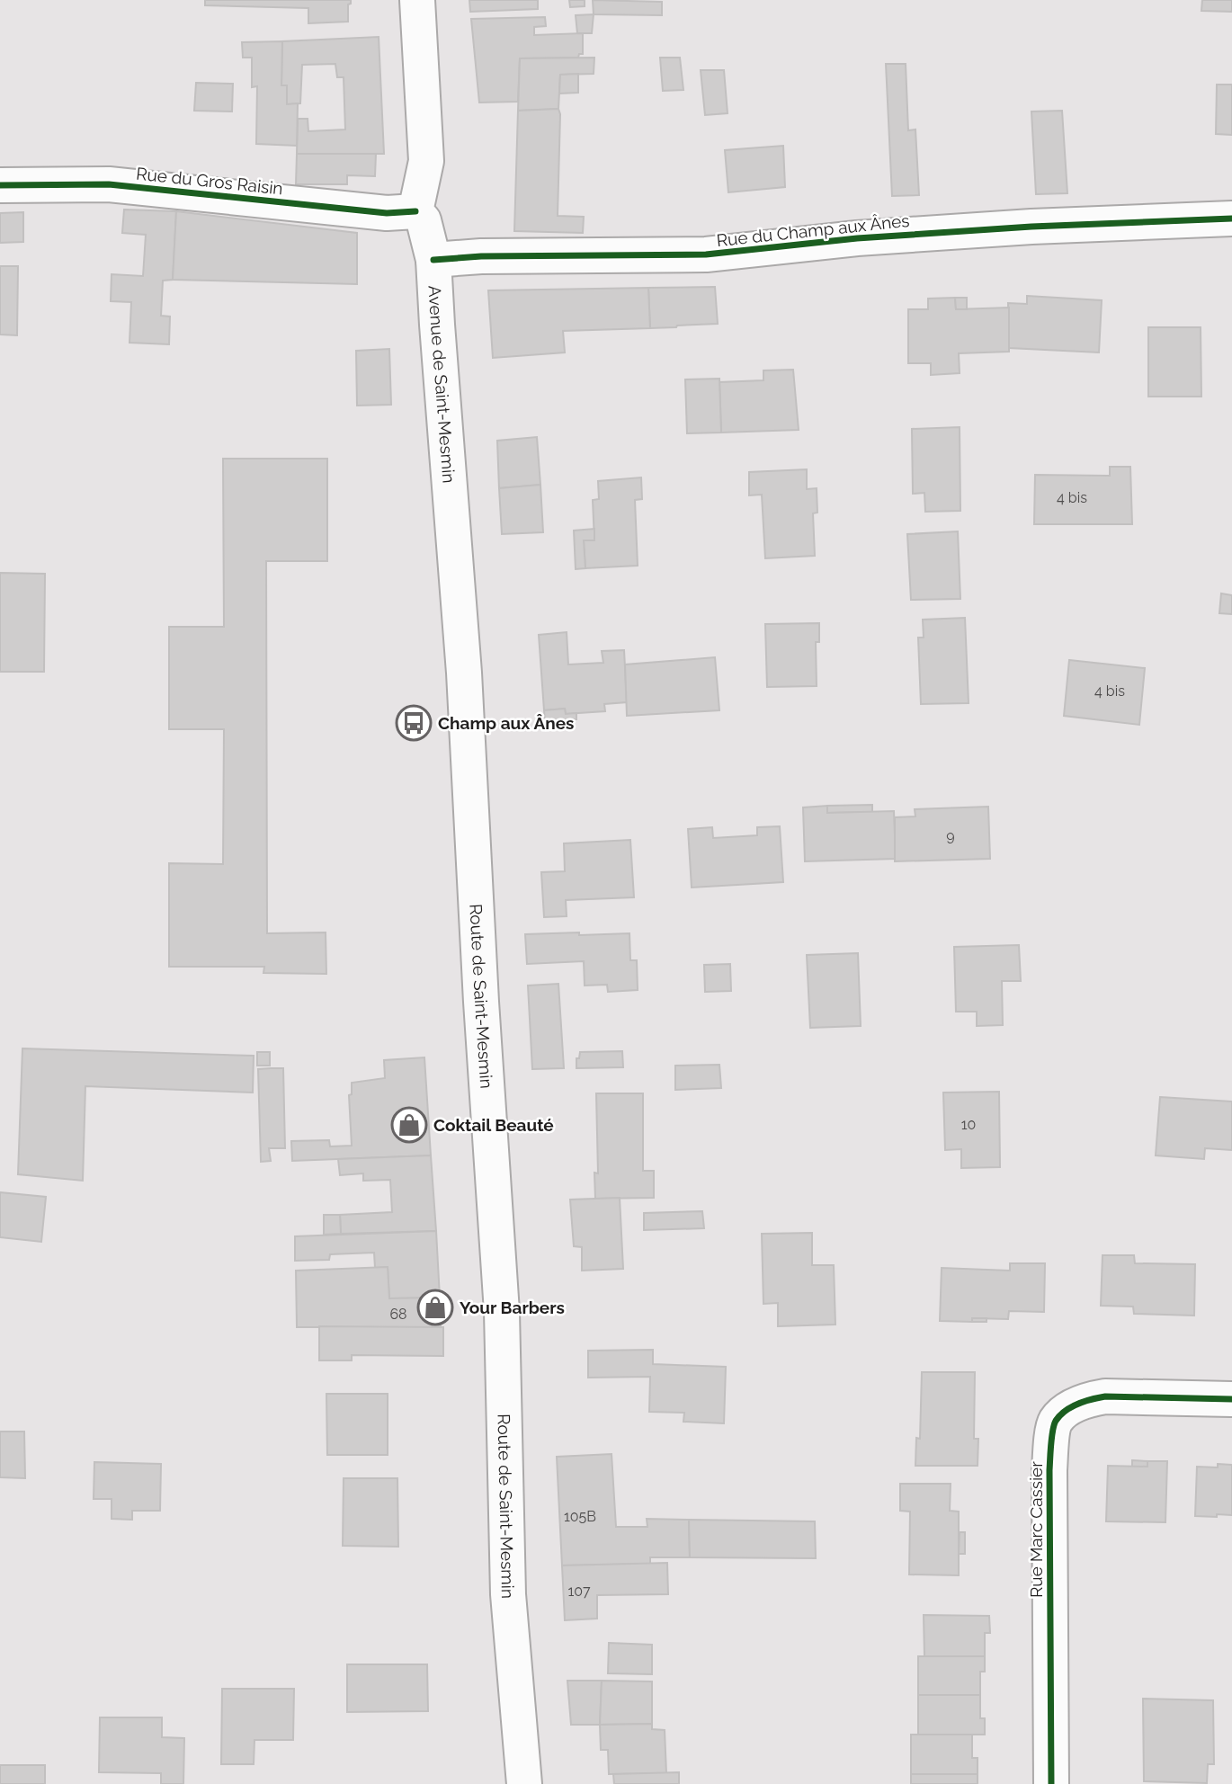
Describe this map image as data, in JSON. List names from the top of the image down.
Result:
{
  "streets": {
    "main road": [
      "Rue du Gros Raisin",
      "Rue du Champ aux Ânes",
      "Avenue de Saint-Mesmin",
      "Route de Saint-Mesmin",
      "Rue Marc Cassier"
    ]
  },
  "crossings": [
    ["Rue du Gros Raisin", "Avenue de Saint-Mesmin"],
    ["Rue du Champ aux Ânes", "Avenue de Saint-Mesmin"],
    ["Avenue de Saint-Mesmin", "Route de Saint-Mesmin"]
  ],
  "places": {
    "bus stop": ["Champ aux Ânes"],
    "shop": ["Coktail Beauté", "Your Barbers"]
  },
  "house_numbers": [
    "4 bis",
    "4 bis",
    "9",
    "10",
    "68",
    "105B",
    "107"
  ]
}
